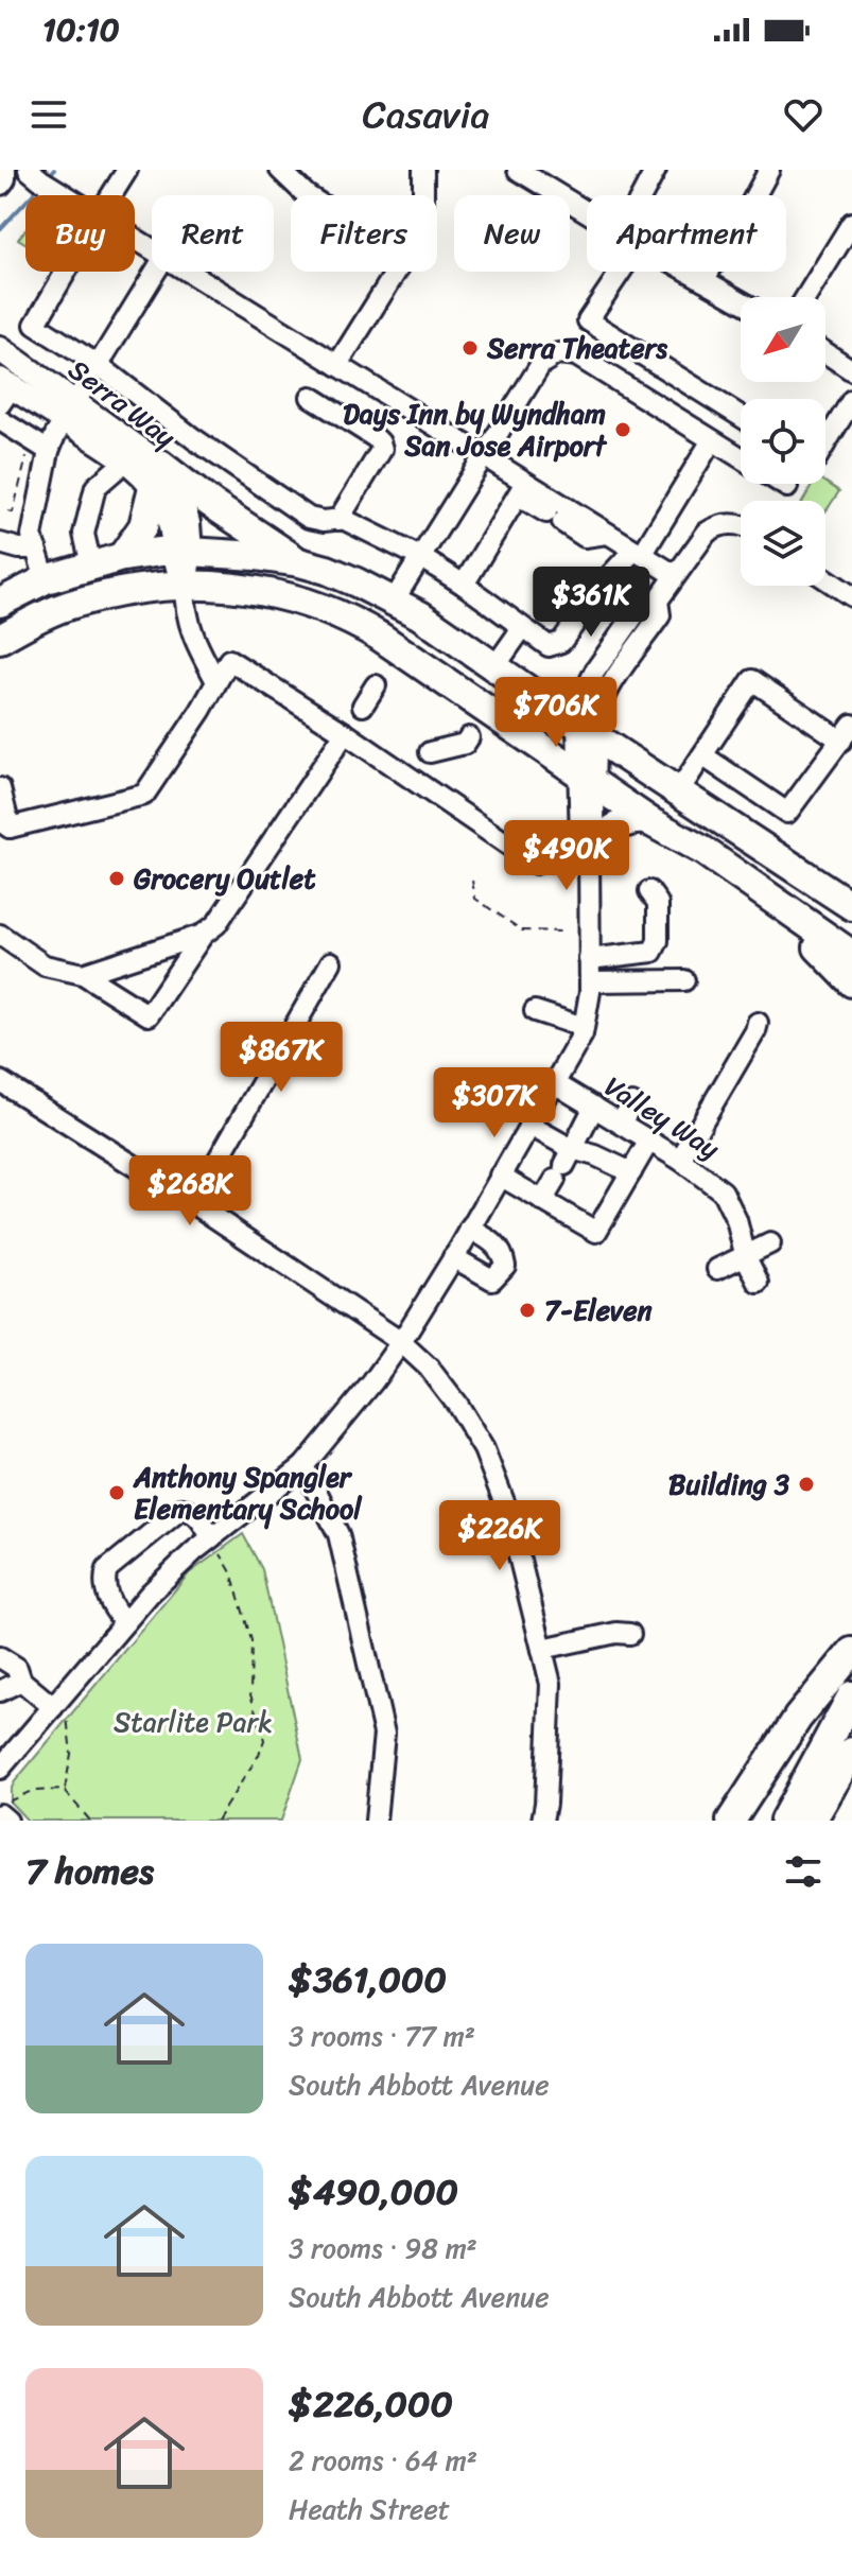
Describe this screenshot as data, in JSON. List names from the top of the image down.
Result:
{
  "streets": {
    "main road": ["Serra Way"],
    "street": ["Valley Way"]
  },
  "parks": ["Starlite Park"],
  "places": [
    "Serra Theaters",
    "Days Inn by Wyndham San Jose Airport",
    "Grocery Outlet",
    "7-Eleven",
    "Building 3",
    "Anthony Spangler Elementary School"
  ],
  "north": "bottom left",
  "page": {
    "status": "10:10",
    "header": "Casavia",
    "chip": [
      "Buy",
      "Rent",
      "Filters",
      "New",
      "Apartment"
    ],
    "price": [
      "$361K",
      "$706K",
      "$490K",
      "$867K",
      "$307K",
      "$268K",
      "$226K"
    ],
    "heading": "7 homes",
    "list": [
      {
        "name": "$361,000",
        "note": "3 rooms · 77 m² · South Abbott Avenue"
      },
      {
        "name": "$490,000",
        "note": "3 rooms · 98 m² · South Abbott Avenue"
      },
      {
        "name": "$226,000",
        "note": "2 rooms · 64 m² · Heath Street"
      }
    ]
  }
}
